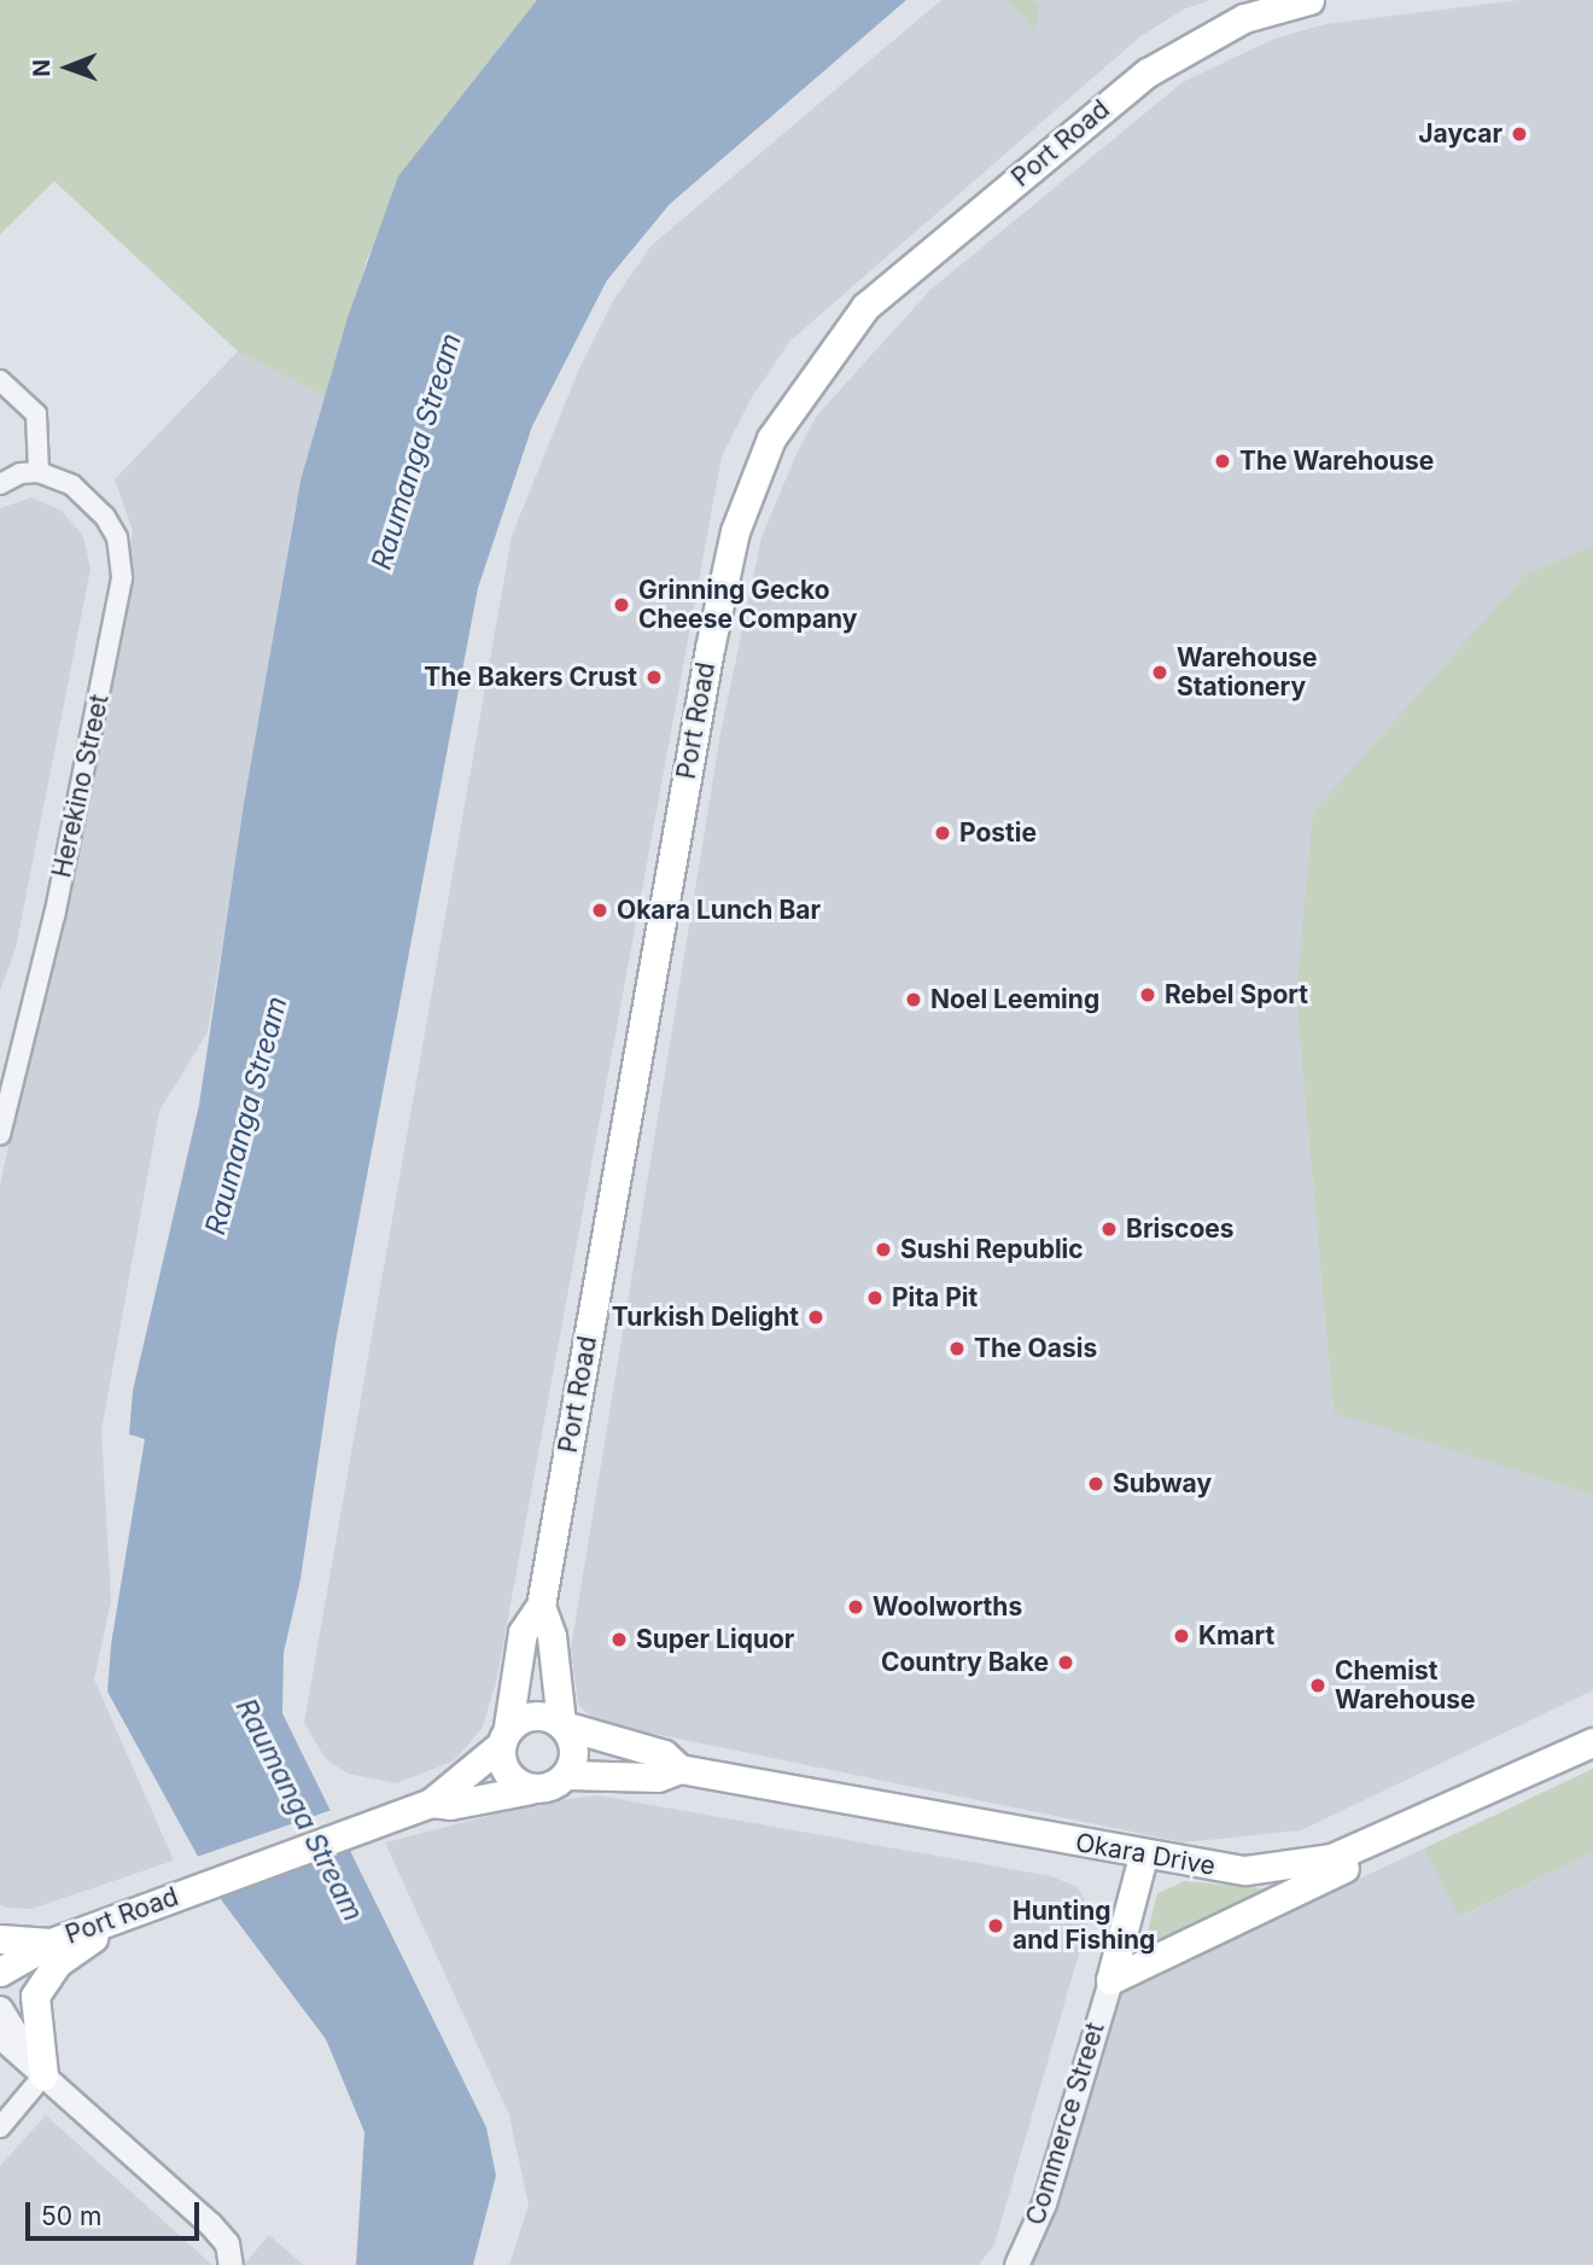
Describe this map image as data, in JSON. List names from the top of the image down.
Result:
{
  "streets": {
    "main road": ["Port Road", "Okara Drive", "Commerce Street"],
    "street": ["Herekino Street"]
  },
  "crossings": [
    ["Port Road", "Okara Drive"],
    ["Okara Drive", "Commerce Street"]
  ],
  "water": ["Raumanga Stream"],
  "places": [
    "Jaycar",
    "The Warehouse",
    "Grinning Gecko Cheese Company",
    "Warehouse Stationery",
    "The Bakers Crust",
    "Postie",
    "Okara Lunch Bar",
    "Rebel Sport",
    "Noel Leeming",
    "Briscoes",
    "Sushi Republic",
    "Pita Pit",
    "Turkish Delight",
    "The Oasis",
    "Subway",
    "Woolworths",
    "Kmart",
    "Super Liquor",
    "Country Bake",
    "Chemist Warehouse",
    "Hunting and Fishing"
  ],
  "scale_bar": "50 m",
  "north": "left"
}
